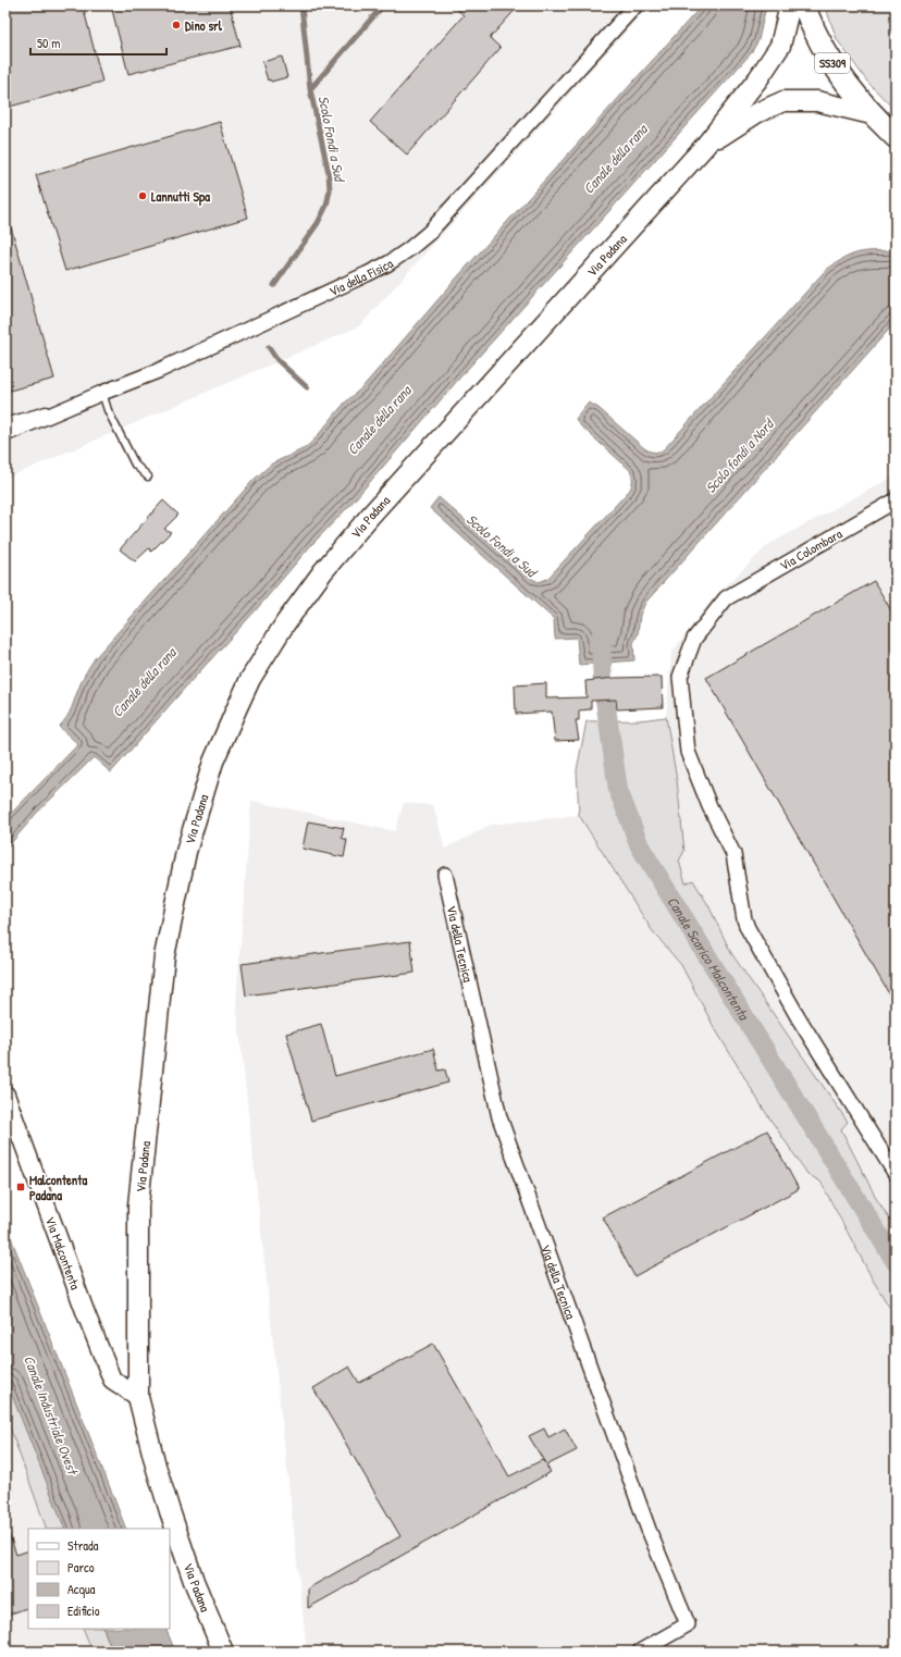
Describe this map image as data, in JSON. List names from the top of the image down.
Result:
{
  "streets": {
    "main road": ["SS309", "Via Padana"],
    "street": [
      "Via della Fisica",
      "Via Colombara",
      "Via della Tecnica",
      "Via Malcontenta"
    ]
  },
  "crossings": [
    ["SS309", "Via Padana"],
    ["Via Padana", "Via Malcontenta"]
  ],
  "water": [
    "Scolo Fondi a Sud",
    "Canale della rana",
    "Scolo fondi a Nord",
    "Canale Scarico Malcontenta",
    "Canale Industriale Ovest"
  ],
  "places": {
    "other": ["Dino srl", "Lannutti Spa"],
    "transit": ["Malcontenta Padana"]
  },
  "legend": [
    "Strada",
    "Parco",
    "Acqua",
    "Edificio"
  ],
  "scale_bar": "50 m"
}
